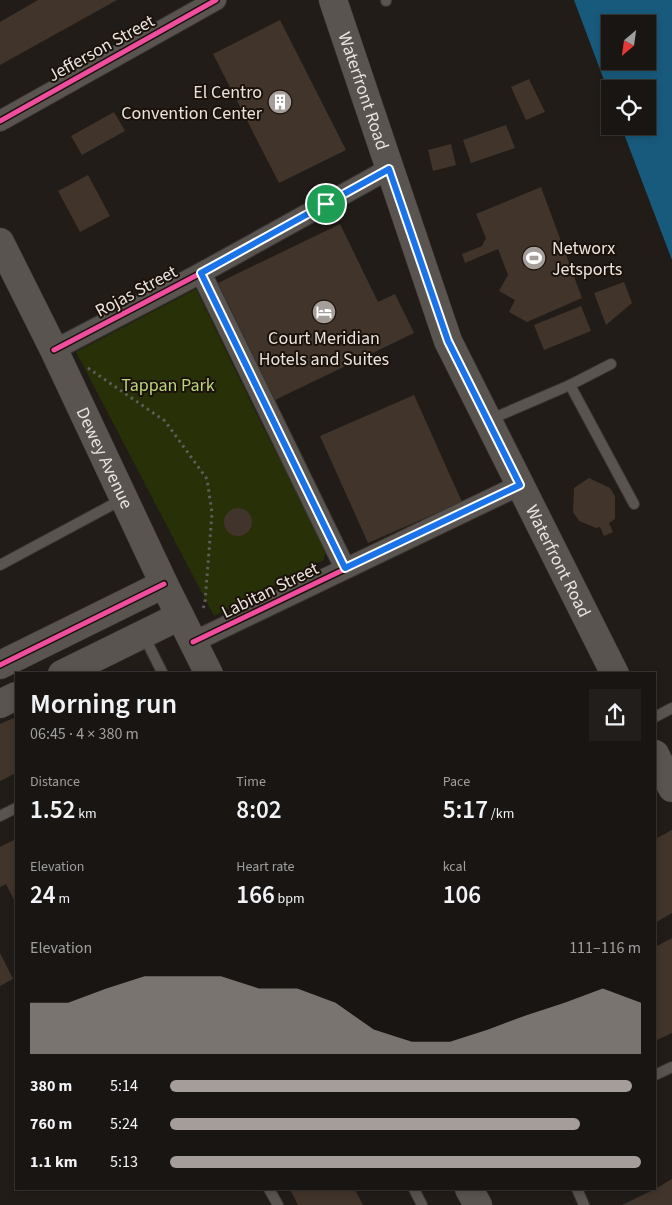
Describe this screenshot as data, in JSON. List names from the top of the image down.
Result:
{
  "streets": {
    "main road": ["Waterfront Road", "Dewey Avenue"],
    "street": ["Jefferson Street", "Rojas Street", "Labitan Street"]
  },
  "crossings": [
    ["Waterfront Road", "Rojas Street"],
    ["Waterfront Road", "Labitan Street"],
    ["Rojas Street", "Dewey Avenue"],
    ["Dewey Avenue", "Labitan Street"]
  ],
  "parks": ["Tappan Park"],
  "places": {
    "building": ["El Centro Convention Center"],
    "sports": ["Networx Jetsports"],
    "hotel": ["Court Meridian Hotels and Suites"]
  },
  "north": "bottom left",
  "page": {
    "heading": ["Morning run", "06:45 · 4 × 380 m"],
    "stats": [
      ["Distance", "1.52 km"],
      ["Time", "8:02"],
      ["Pace", "5:17 /km"],
      ["Elevation", "24 m"],
      ["Heart rate", "166 bpm"],
      ["kcal", "106"]
    ],
    "chart": ["Elevation", "111–116 m"],
    "list": [
      {
        "name": "380 m",
        "note": "5:14"
      },
      {
        "name": "760 m",
        "note": "5:24"
      },
      {
        "name": "1.1 km",
        "note": "5:13"
      }
    ]
  }
}
